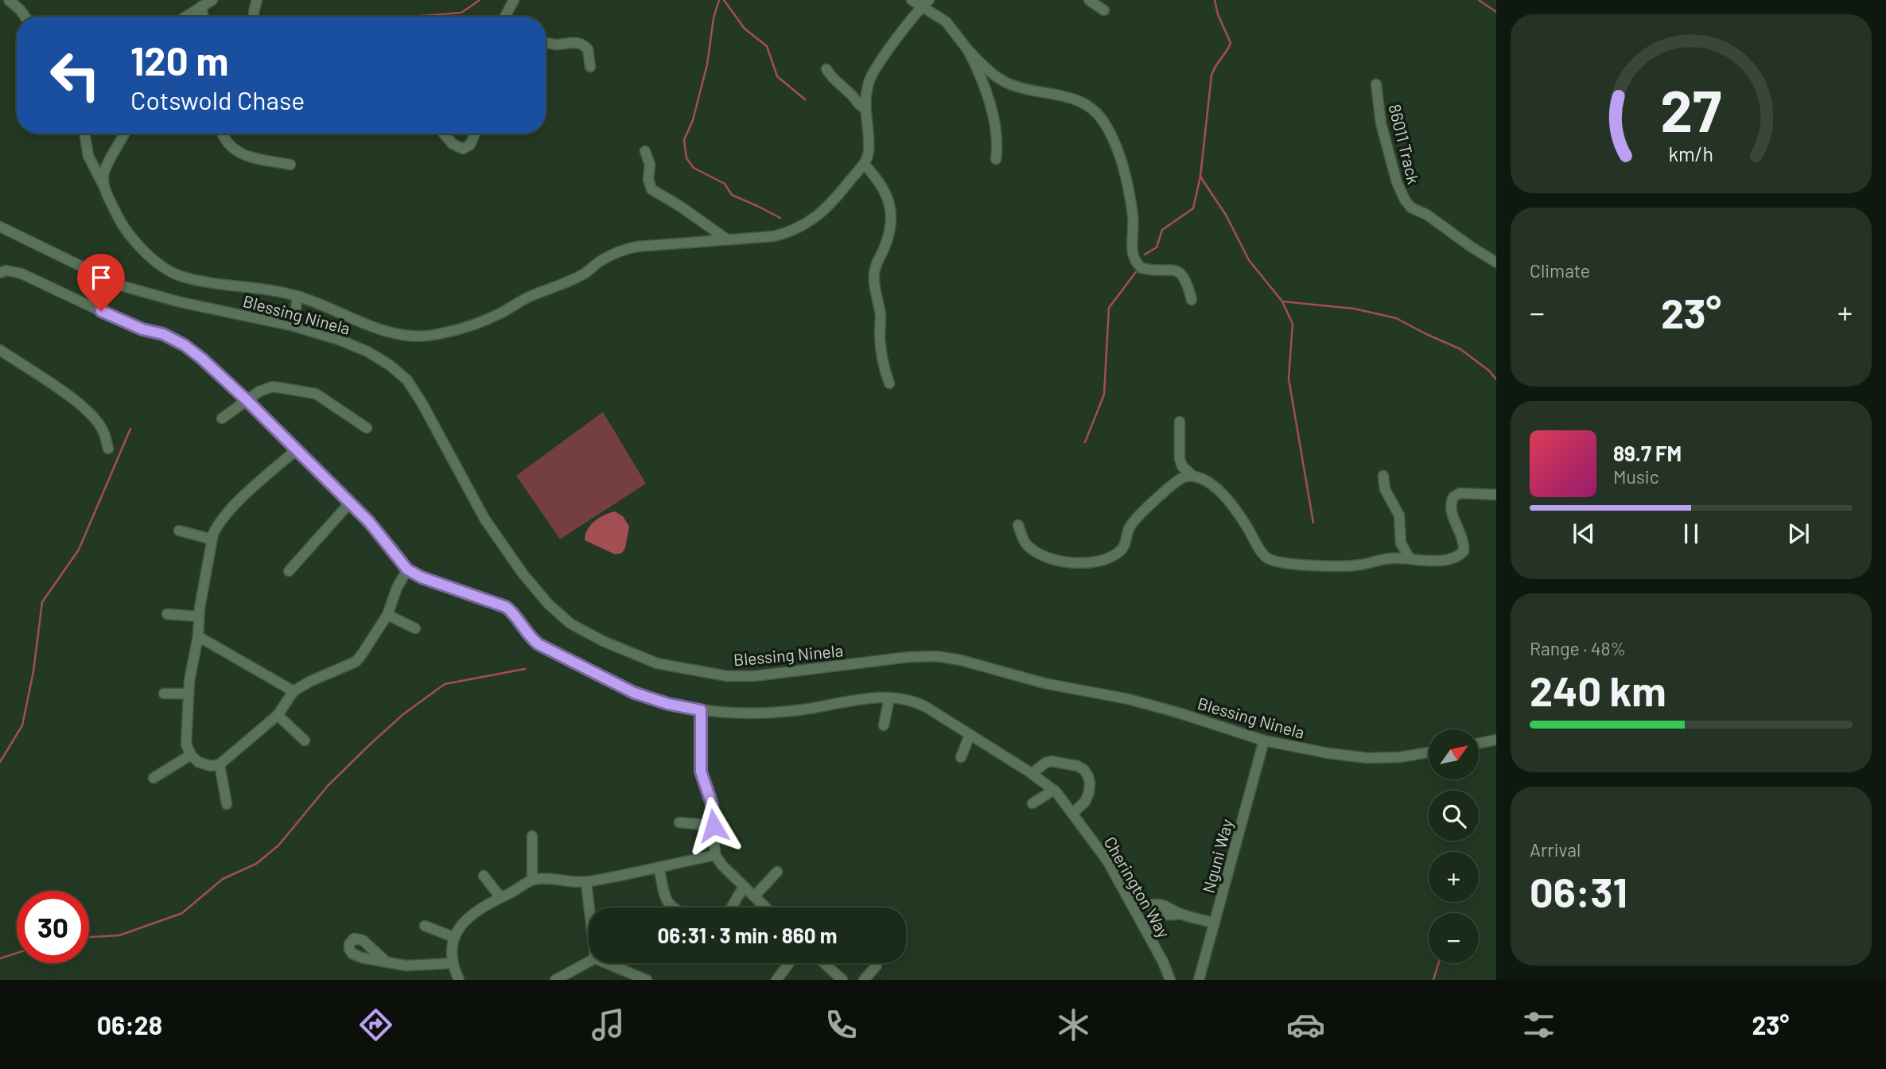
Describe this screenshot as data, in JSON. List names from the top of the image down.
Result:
{
  "streets": {
    "street": [
      "86011 Track",
      "Blessing Ninela",
      "Nguni Way",
      "Cherington Way"
    ]
  },
  "crossings": [
    ["Blessing Ninela", "Nguni Way"]
  ],
  "north": "top right",
  "page": {
    "turn": ["120 m", "Cotswold Chase"],
    "tile": [
      "Climate",
      ["Range · 48%", "240 km"],
      ["Arrival", "06:31"]
    ],
    "heat": ["−", "23°", "+"],
    "song": ["89.7 FM", "Music"],
    "map_buttons": ["+", "−"],
    "limit": "30",
    "trip": "06:31 · 3 min · 860 m",
    "tabs": ["06:28", "23°"],
    "gauge": ["27", "km/h"]
  }
}
